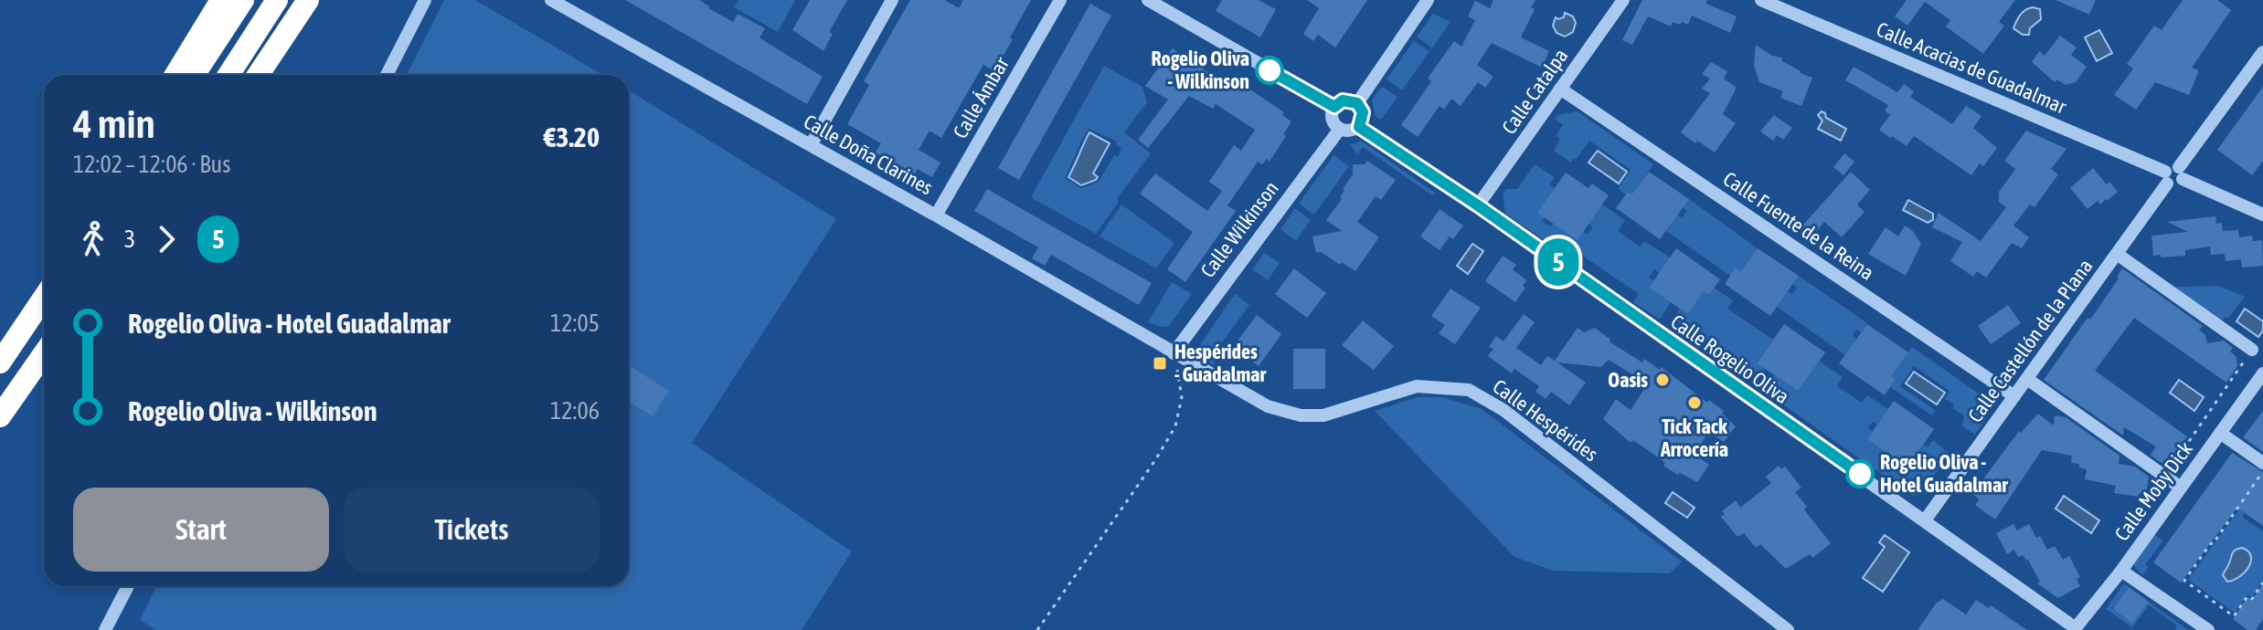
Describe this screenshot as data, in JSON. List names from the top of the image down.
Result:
{
  "streets": {
    "street": [
      "Calle Acacias de Guadalmar",
      "Calle Catalpa",
      "Calle Ámbar",
      "Calle Doña Clarines",
      "Calle Fuente de la Reina",
      "Calle Wilkinson",
      "Calle Castellón de la Plana",
      "Calle Rogelio Oliva",
      "Calle Hespérides",
      "Calle Moby Dick"
    ]
  },
  "crossings": [
    ["Calle Acacias de Guadalmar", "Calle Castellón de la Plana"],
    ["Calle Catalpa", "Calle Fuente de la Reina"],
    ["Calle Catalpa", "Calle Rogelio Oliva"],
    ["Calle Ámbar", "Calle Doña Clarines"],
    ["Calle Doña Clarines", "Calle Wilkinson"],
    ["Calle Doña Clarines", "Calle Hespérides"],
    ["Calle Fuente de la Reina", "Calle Castellón de la Plana"],
    ["Calle Wilkinson", "Calle Rogelio Oliva"],
    ["Calle Wilkinson", "Calle Hespérides"],
    ["Calle Castellón de la Plana", "Calle Rogelio Oliva"],
    ["Calle Rogelio Oliva", "Calle Moby Dick"]
  ],
  "places": {
    "other": [
      "Rogelio Oliva - Wilkinson",
      "Oasis",
      "Tick Tack Arrocería",
      "Rogelio Oliva - Hotel Guadalmar"
    ],
    "transit": ["Hespérides - Guadalmar"]
  },
  "lines": ["bus line 5"],
  "page": {
    "on_map": "5",
    "heading": ["4 min", "12:02 – 12:06 · Bus", "€3.20"],
    "legs": ["3", "5"],
    "list": [
      {
        "name": "Rogelio Oliva - Hotel Guadalmar",
        "value": "12:05"
      },
      {
        "name": "Rogelio Oliva - Wilkinson",
        "value": "12:06"
      }
    ],
    "buttons": ["Start", "Tickets"]
  }
}
